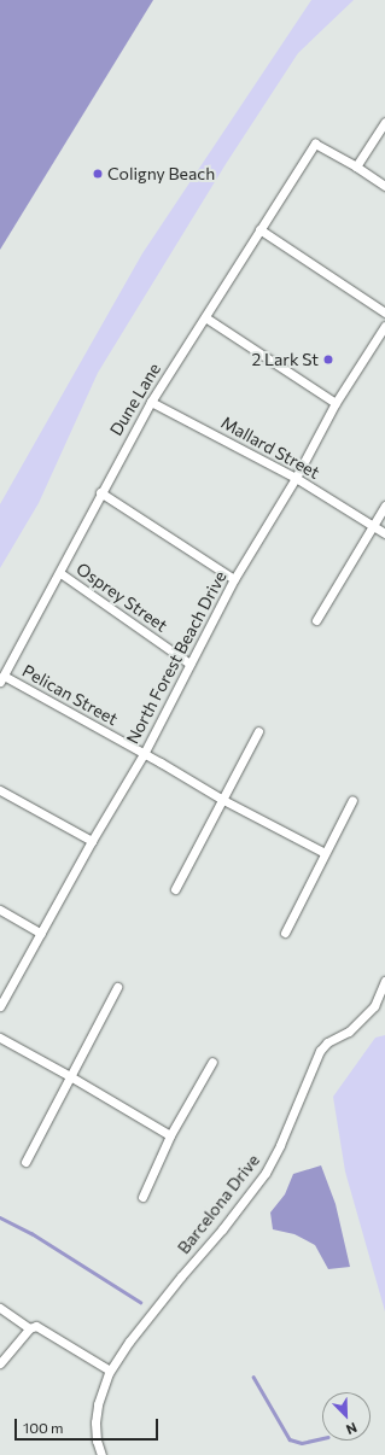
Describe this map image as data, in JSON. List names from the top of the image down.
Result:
{
  "streets": {
    "street": [
      "Dune Lane",
      "Mallard Street",
      "Osprey Street",
      "North Forest Beach Drive",
      "Pelican Street",
      "Barcelona Drive"
    ]
  },
  "crossings": [
    ["Dune Lane", "Mallard Street"],
    ["Dune Lane", "Osprey Street"],
    ["Dune Lane", "Pelican Street"],
    ["Mallard Street", "North Forest Beach Drive"],
    ["Osprey Street", "North Forest Beach Drive"],
    ["North Forest Beach Drive", "Pelican Street"]
  ],
  "places": ["Coligny Beach", "2 Lark St"],
  "scale_bar": "100 m",
  "north": "bottom right"
}
